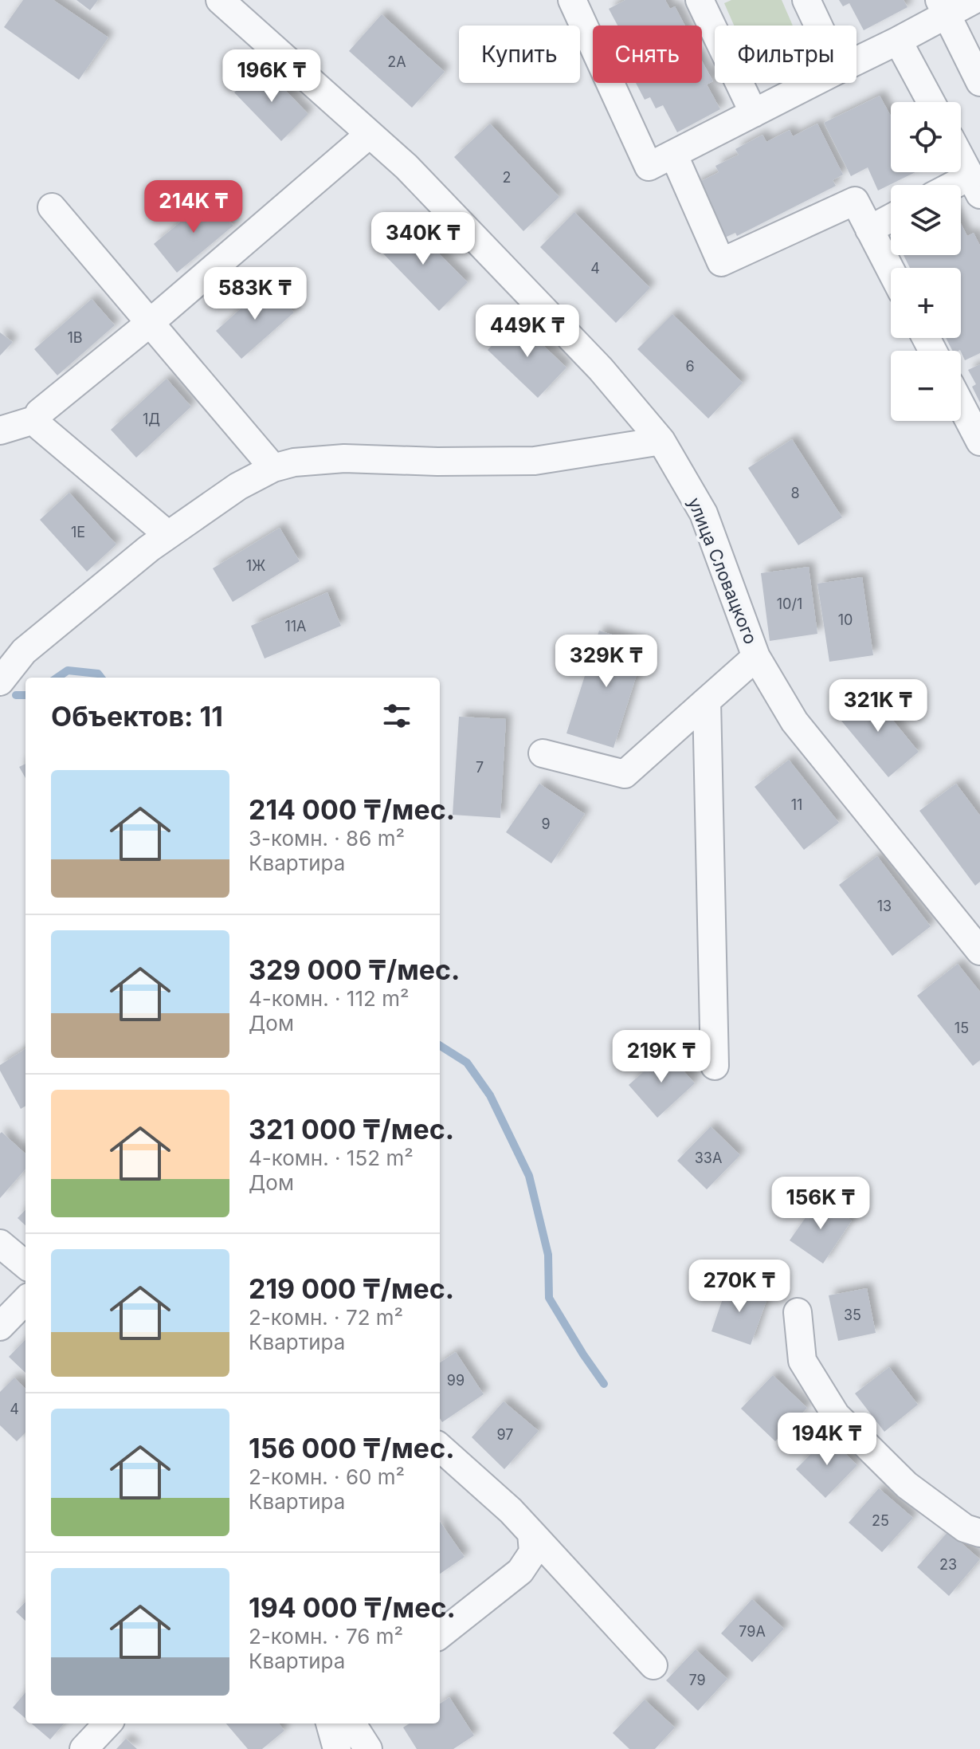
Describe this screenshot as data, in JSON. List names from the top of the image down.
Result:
{
  "streets": {
    "street": ["улица Словацкого"]
  },
  "house_numbers": [
    "2А",
    "2",
    "4",
    "1В",
    "6",
    "1Д",
    "8",
    "1Е",
    "1Ж",
    "10/1",
    "10",
    "11А",
    "7",
    "11",
    "9",
    "13",
    "15",
    "33А",
    "35",
    "99",
    "4",
    "97",
    "25",
    "23",
    "79А",
    "79"
  ],
  "page": {
    "chip": ["Купить", "Снять", "Фильтры"],
    "price": [
      "196K ₸",
      "214K ₸",
      "340K ₸",
      "583K ₸",
      "449K ₸",
      "329K ₸",
      "321K ₸",
      "219K ₸",
      "156K ₸",
      "270K ₸",
      "194K ₸"
    ],
    "map_buttons": ["+", "−"],
    "heading": "Объектов: 11",
    "list": [
      {
        "name": "214 000 ₸/мес.",
        "note": "3-комн. · 86 m² · Квартира"
      },
      {
        "name": "329 000 ₸/мес.",
        "note": "4-комн. · 112 m² · Дом"
      },
      {
        "name": "321 000 ₸/мес.",
        "note": "4-комн. · 152 m² · Дом"
      },
      {
        "name": "219 000 ₸/мес.",
        "note": "2-комн. · 72 m² · Квартира"
      },
      {
        "name": "156 000 ₸/мес.",
        "note": "2-комн. · 60 m² · Квартира"
      },
      {
        "name": "194 000 ₸/мес.",
        "note": "2-комн. · 76 m² · Квартира"
      }
    ]
  }
}
